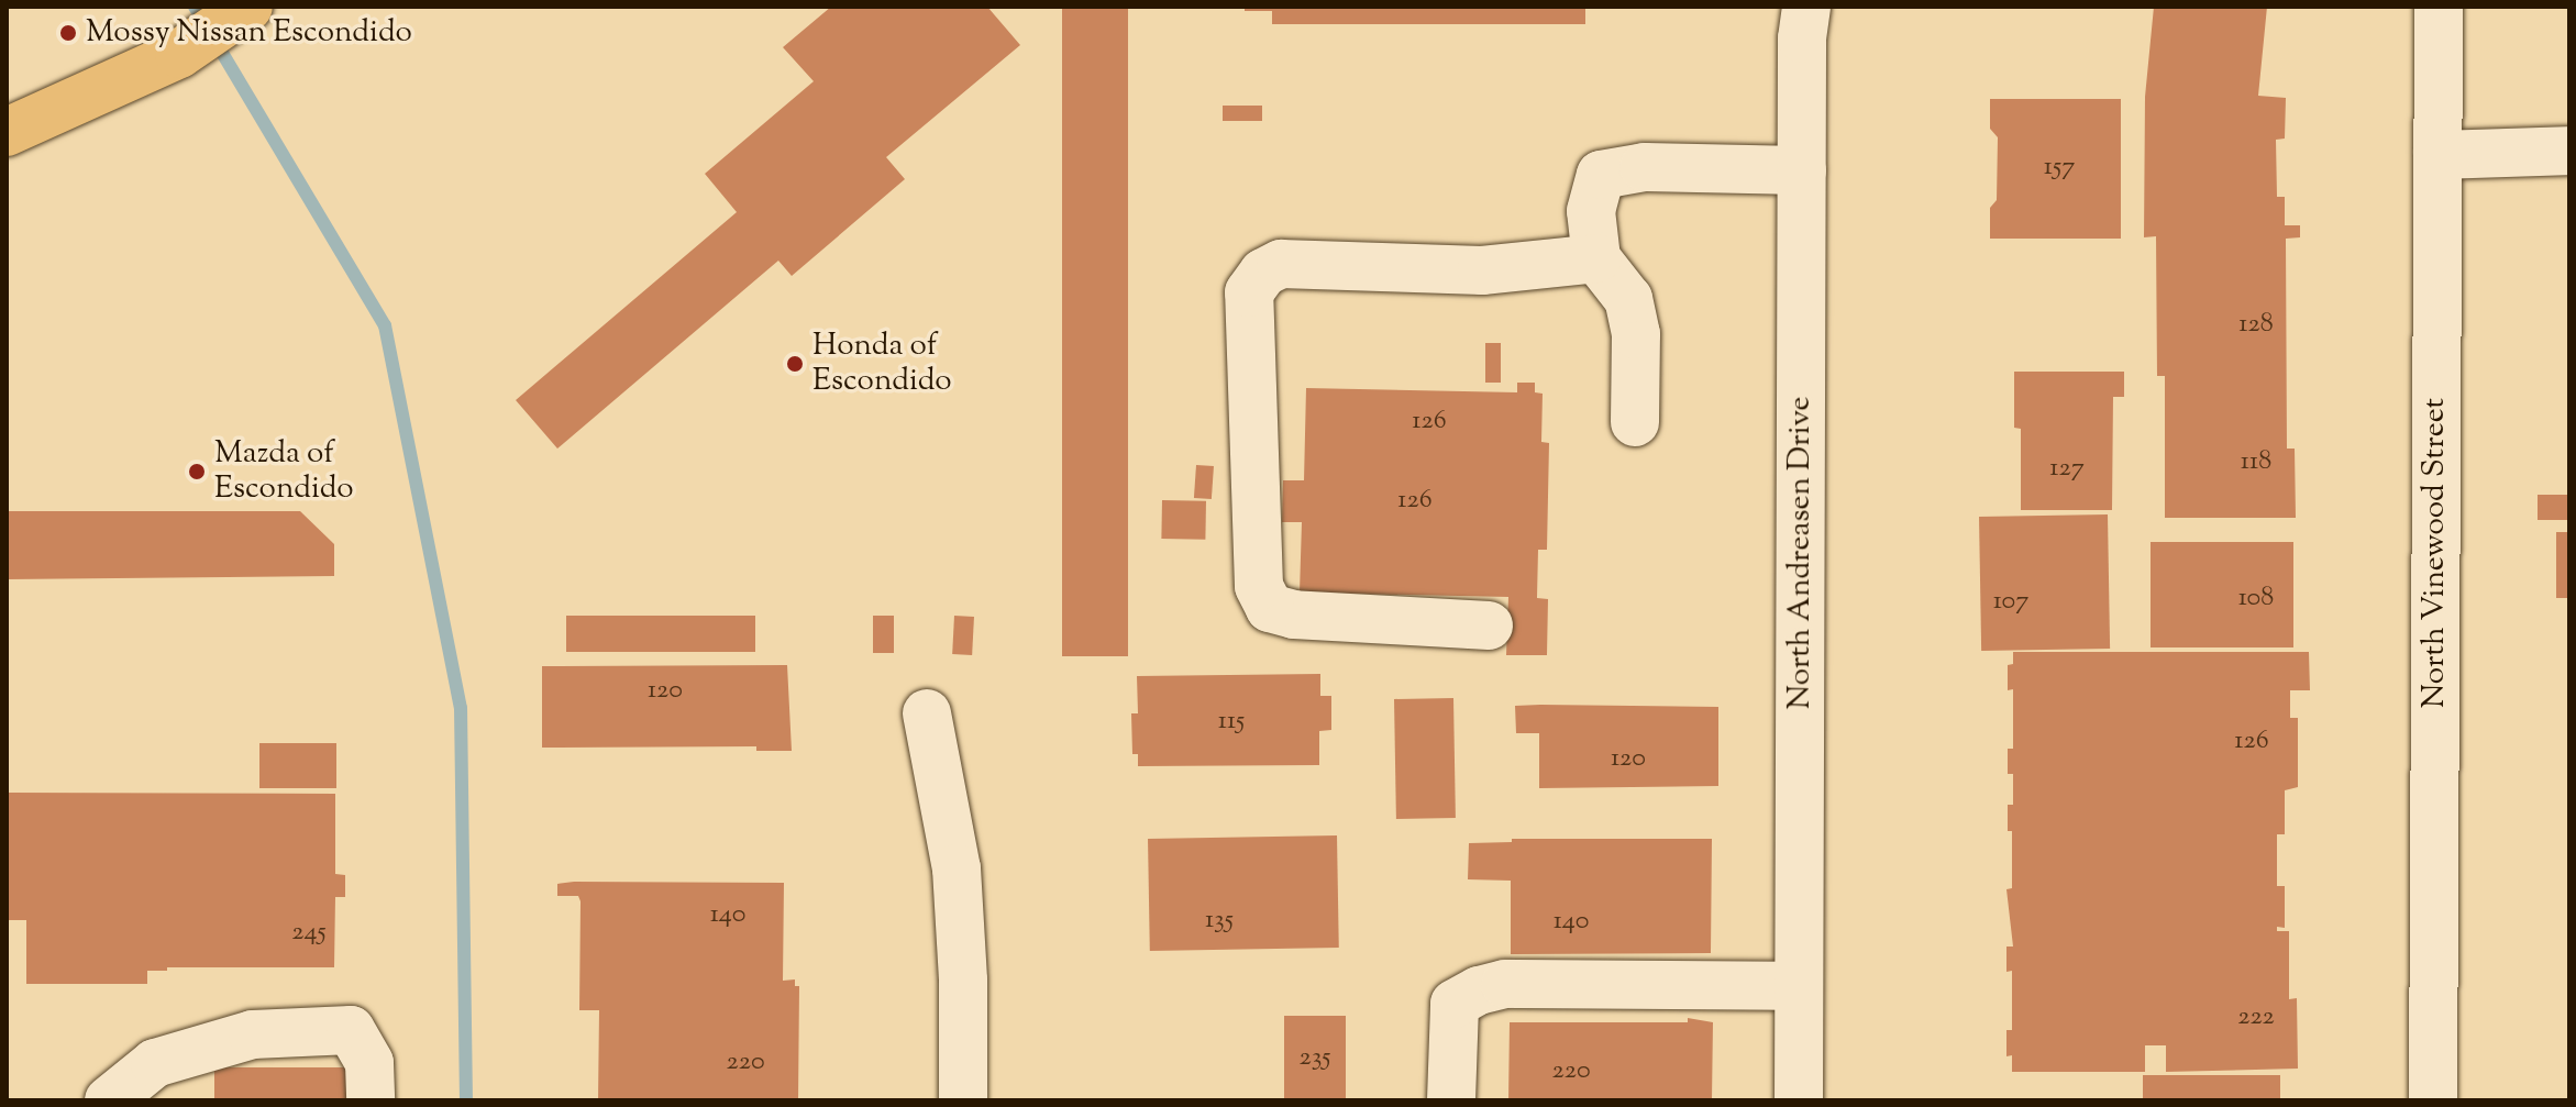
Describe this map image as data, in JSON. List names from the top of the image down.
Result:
{
  "streets": {
    "street": ["North Andreasen Drive", "North Vinewood Street"]
  },
  "places": ["Mossy Nissan Escondido", "Honda of Escondido", "Mazda of Escondido"],
  "house_numbers": [
    "157",
    "128",
    "126",
    "118",
    "127",
    "126",
    "108",
    "107",
    "120",
    "115",
    "126",
    "120",
    "140",
    "135",
    "140",
    "245",
    "222",
    "235",
    "220",
    "220"
  ]
}
